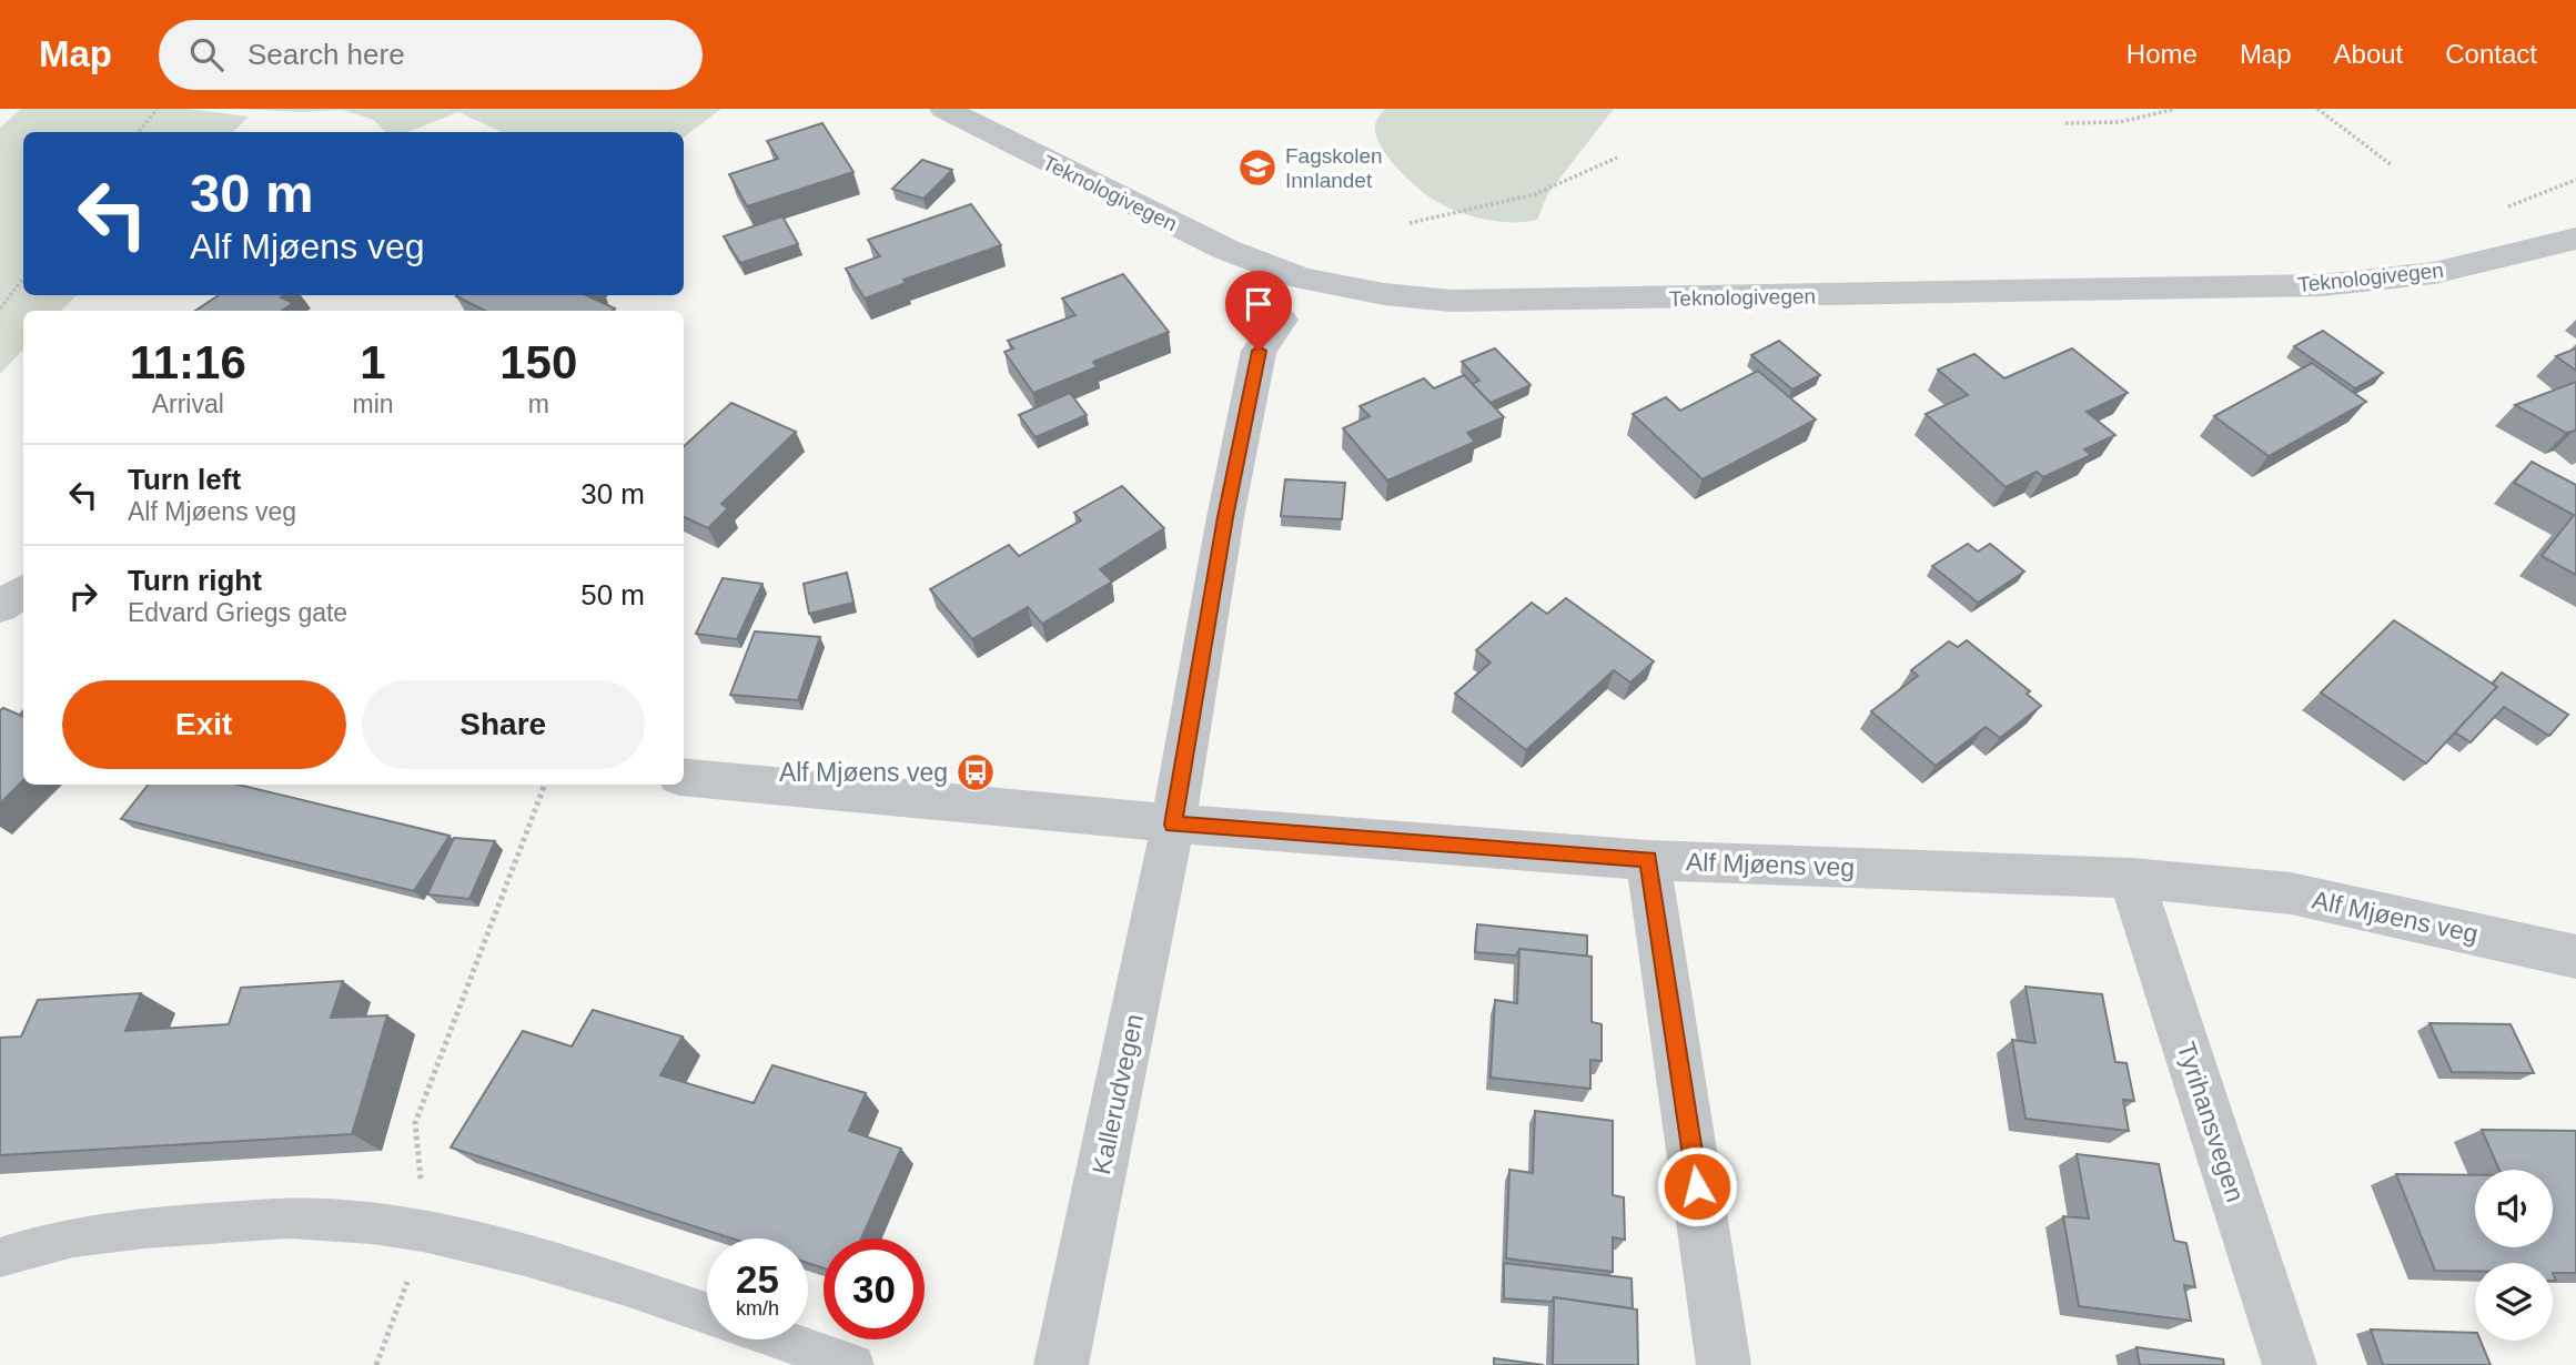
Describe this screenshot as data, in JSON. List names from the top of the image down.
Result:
{
  "streets": {
    "street": [
      "Teknologivegen",
      "Alf Mjøens veg",
      "Kallerudvegen",
      "Tyrihansvegen"
    ]
  },
  "crossings": [
    ["Alf Mjøens veg", "Kallerudvegen"],
    ["Alf Mjøens veg", "Tyrihansvegen"]
  ],
  "places": {
    "school or university": ["Fagskolen Innlandet"],
    "bus stop": ["Alf Mjøens veg"]
  },
  "page": {
    "header": "Map",
    "search": "Search here",
    "nav": [
      "Home",
      "Map",
      "About",
      "Contact"
    ],
    "turn": ["30 m", "Alf Mjøens veg"],
    "eta": [
      "11:16",
      "Arrival",
      "1",
      "min",
      "150",
      "m"
    ],
    "list": [
      {
        "name": "Turn left",
        "note": "Alf Mjøens veg",
        "value": "30 m"
      },
      {
        "name": "Turn right",
        "note": "Edvard Griegs gate",
        "value": "50 m"
      }
    ],
    "buttons": ["Exit", "Share"],
    "speed": "25 km/h",
    "limit": "30"
  }
}
